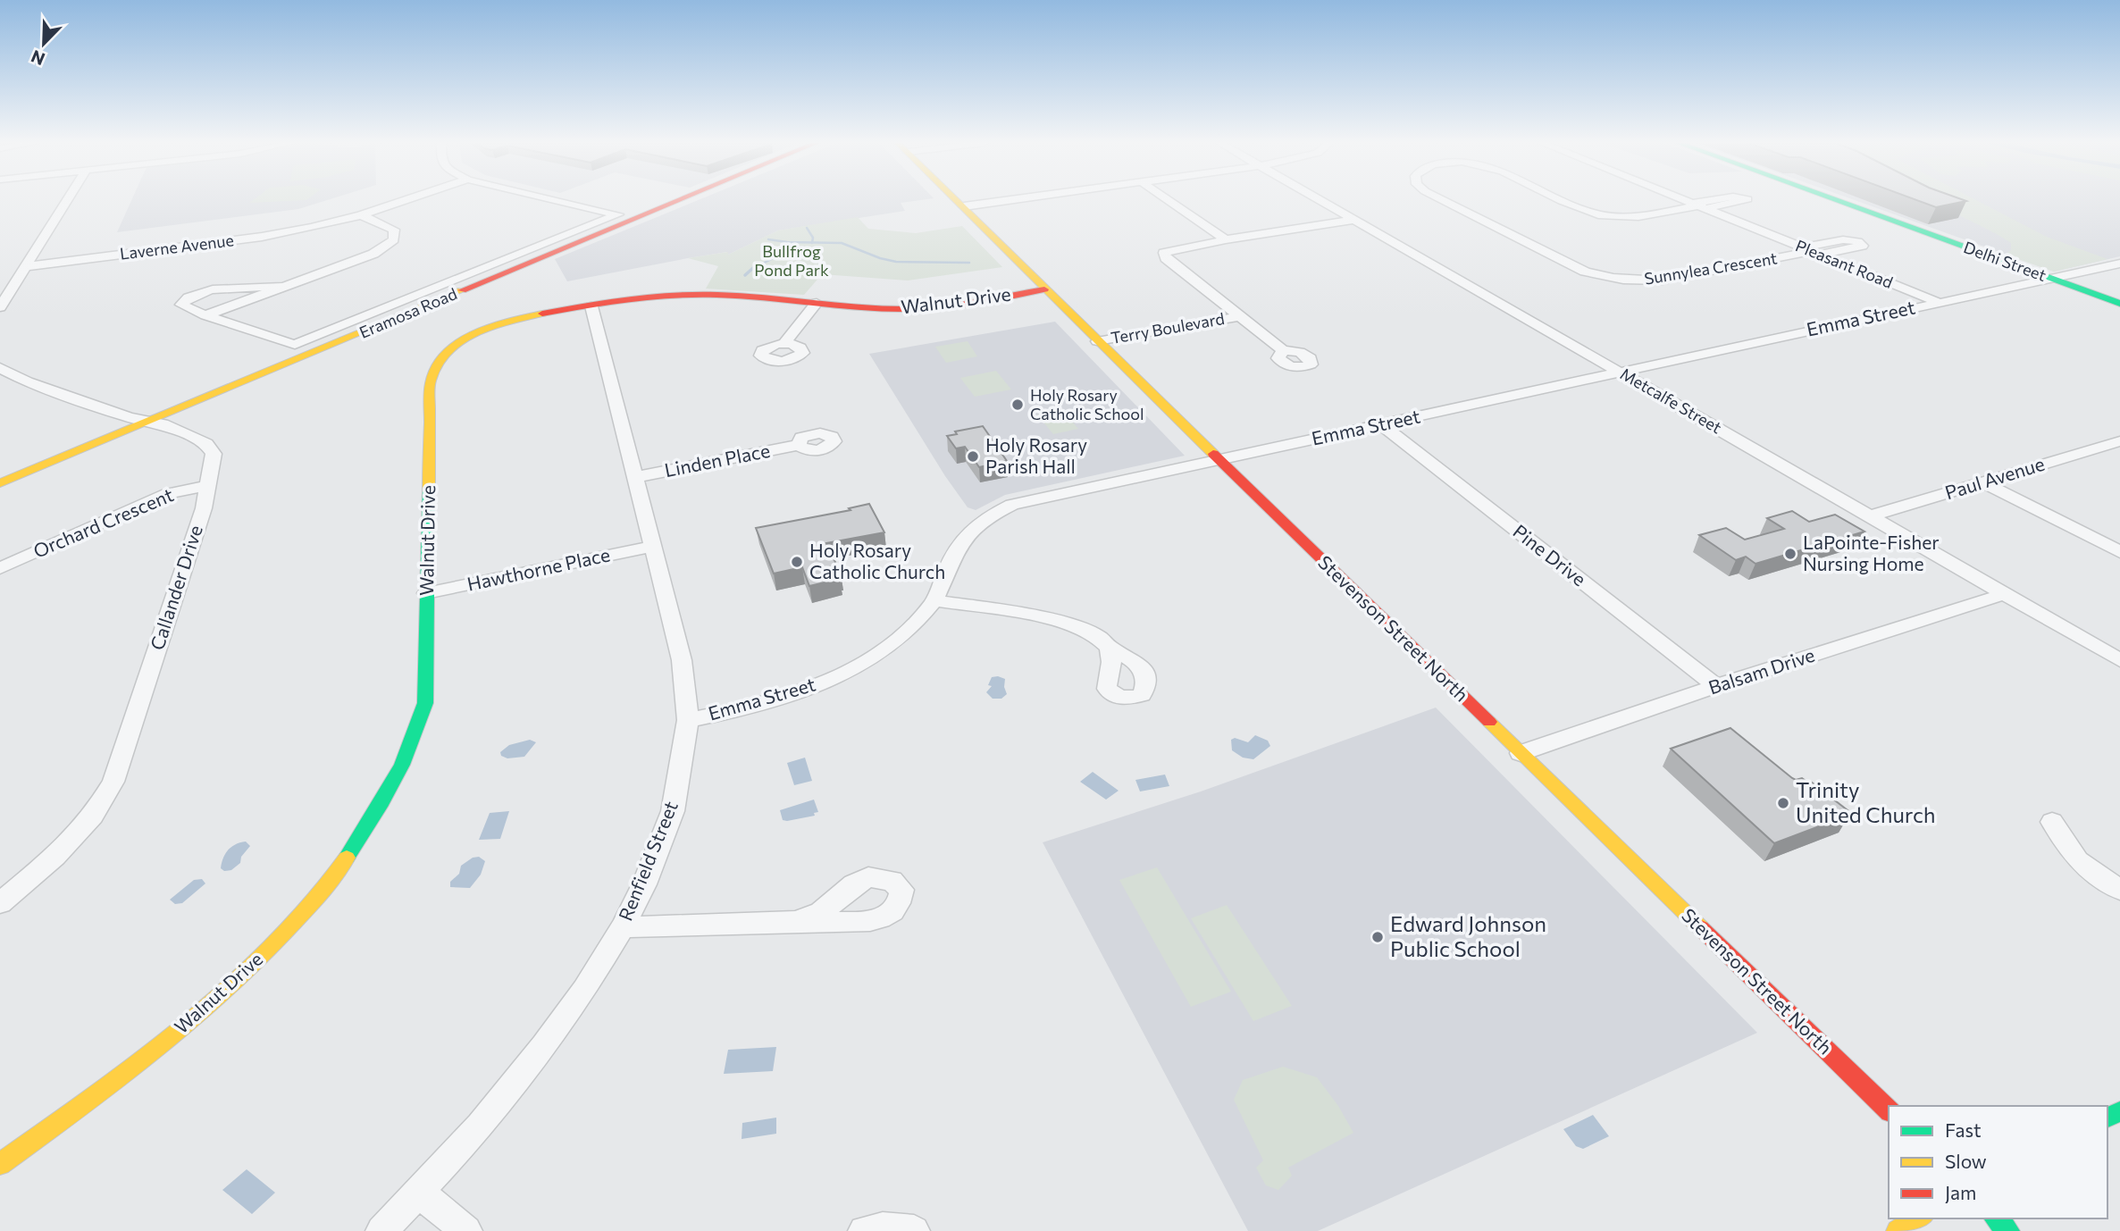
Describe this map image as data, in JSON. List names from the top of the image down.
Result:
{
  "streets": {
    "main road": [
      "Delhi Street",
      "Walnut Drive",
      "Eramosa Road",
      "Stevenson Street North"
    ],
    "street": [
      "Laverne Avenue",
      "Pleasant Road",
      "Sunnylea Crescent",
      "Emma Street",
      "Terry Boulevard",
      "Metcalfe Street",
      "Linden Place",
      "Paul Avenue",
      "Orchard Crescent",
      "Pine Drive",
      "Hawthorne Place",
      "Callander Drive",
      "Balsam Drive",
      "Renfield Street"
    ]
  },
  "crossings": [
    ["Delhi Street", "Emma Street"],
    ["Pleasant Road", "Sunnylea Crescent"],
    ["Pleasant Road", "Emma Street"],
    ["Walnut Drive", "Hawthorne Place"],
    ["Walnut Drive", "Stevenson Street North"],
    ["Walnut Drive", "Renfield Street"],
    ["Eramosa Road", "Callander Drive"],
    ["Emma Street", "Metcalfe Street"],
    ["Emma Street", "Pine Drive"],
    ["Emma Street", "Stevenson Street North"],
    ["Emma Street", "Renfield Street"],
    ["Terry Boulevard", "Metcalfe Street"],
    ["Terry Boulevard", "Stevenson Street North"],
    ["Metcalfe Street", "Paul Avenue"],
    ["Metcalfe Street", "Balsam Drive"],
    ["Linden Place", "Renfield Street"],
    ["Orchard Crescent", "Callander Drive"],
    ["Pine Drive", "Balsam Drive"],
    ["Hawthorne Place", "Renfield Street"],
    ["Stevenson Street North", "Balsam Drive"]
  ],
  "parks": ["Bullfrog Pond Park"],
  "places": [
    "Holy Rosary Catholic School",
    "Holy Rosary Parish Hall",
    "LaPointe-Fisher Nursing Home",
    "Holy Rosary Catholic Church",
    "Trinity United Church",
    "Edward Johnson Public School"
  ],
  "legend": ["Fast", "Slow", "Jam"],
  "north": "bottom left"
}
